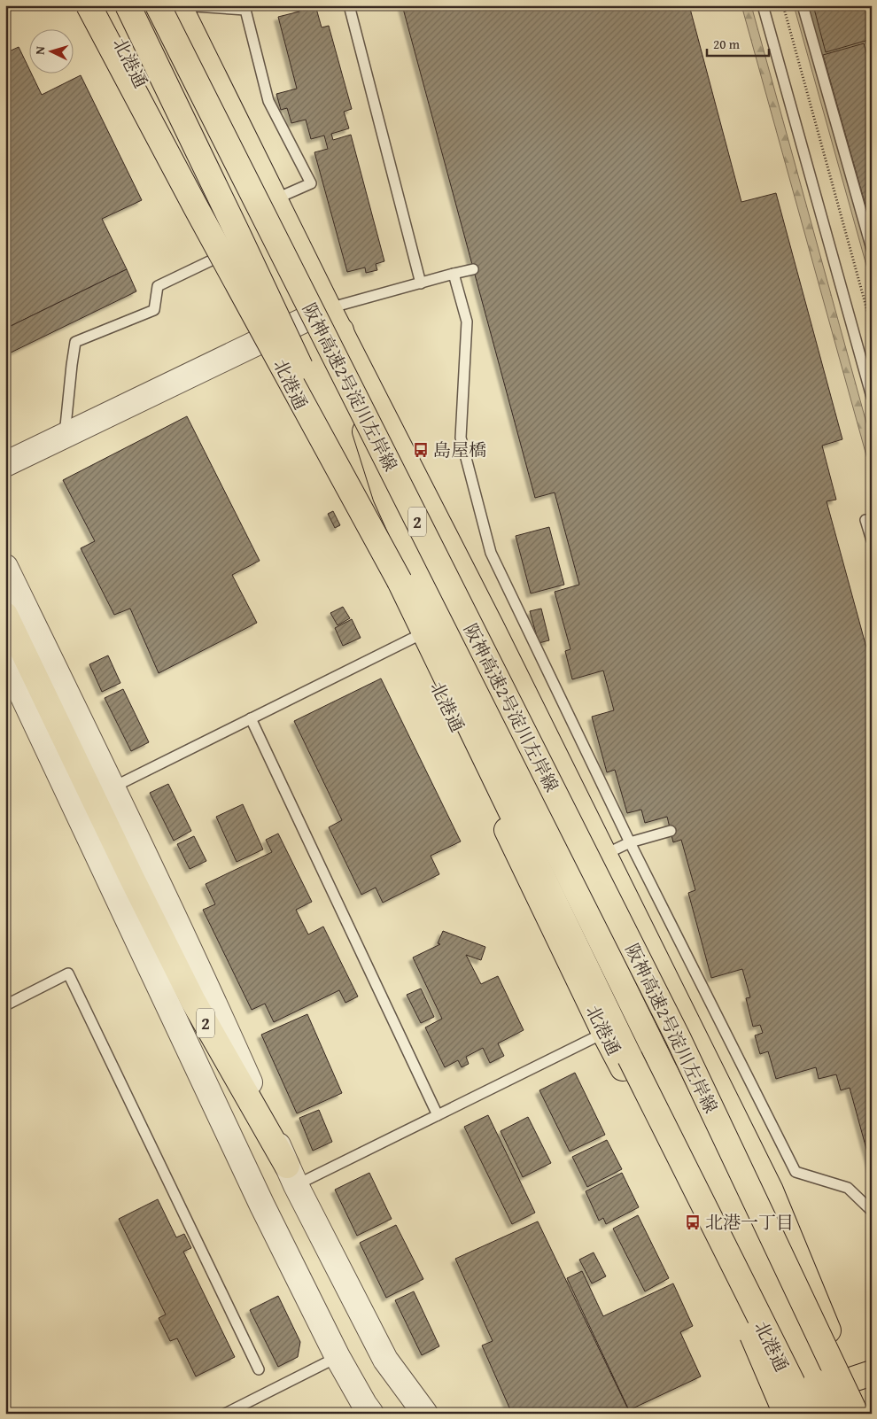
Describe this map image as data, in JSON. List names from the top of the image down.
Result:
{
  "streets": {
    "main road": ["北港通", "阪神高速2号淀川左岸線", "2"]
  },
  "crossings": [
    ["北港通", "阪神高速2号淀川左岸線"]
  ],
  "places": {
    "bus stop": ["島屋橋", "北港一丁目"]
  },
  "scale_bar": "20 m",
  "north": "left"
}
